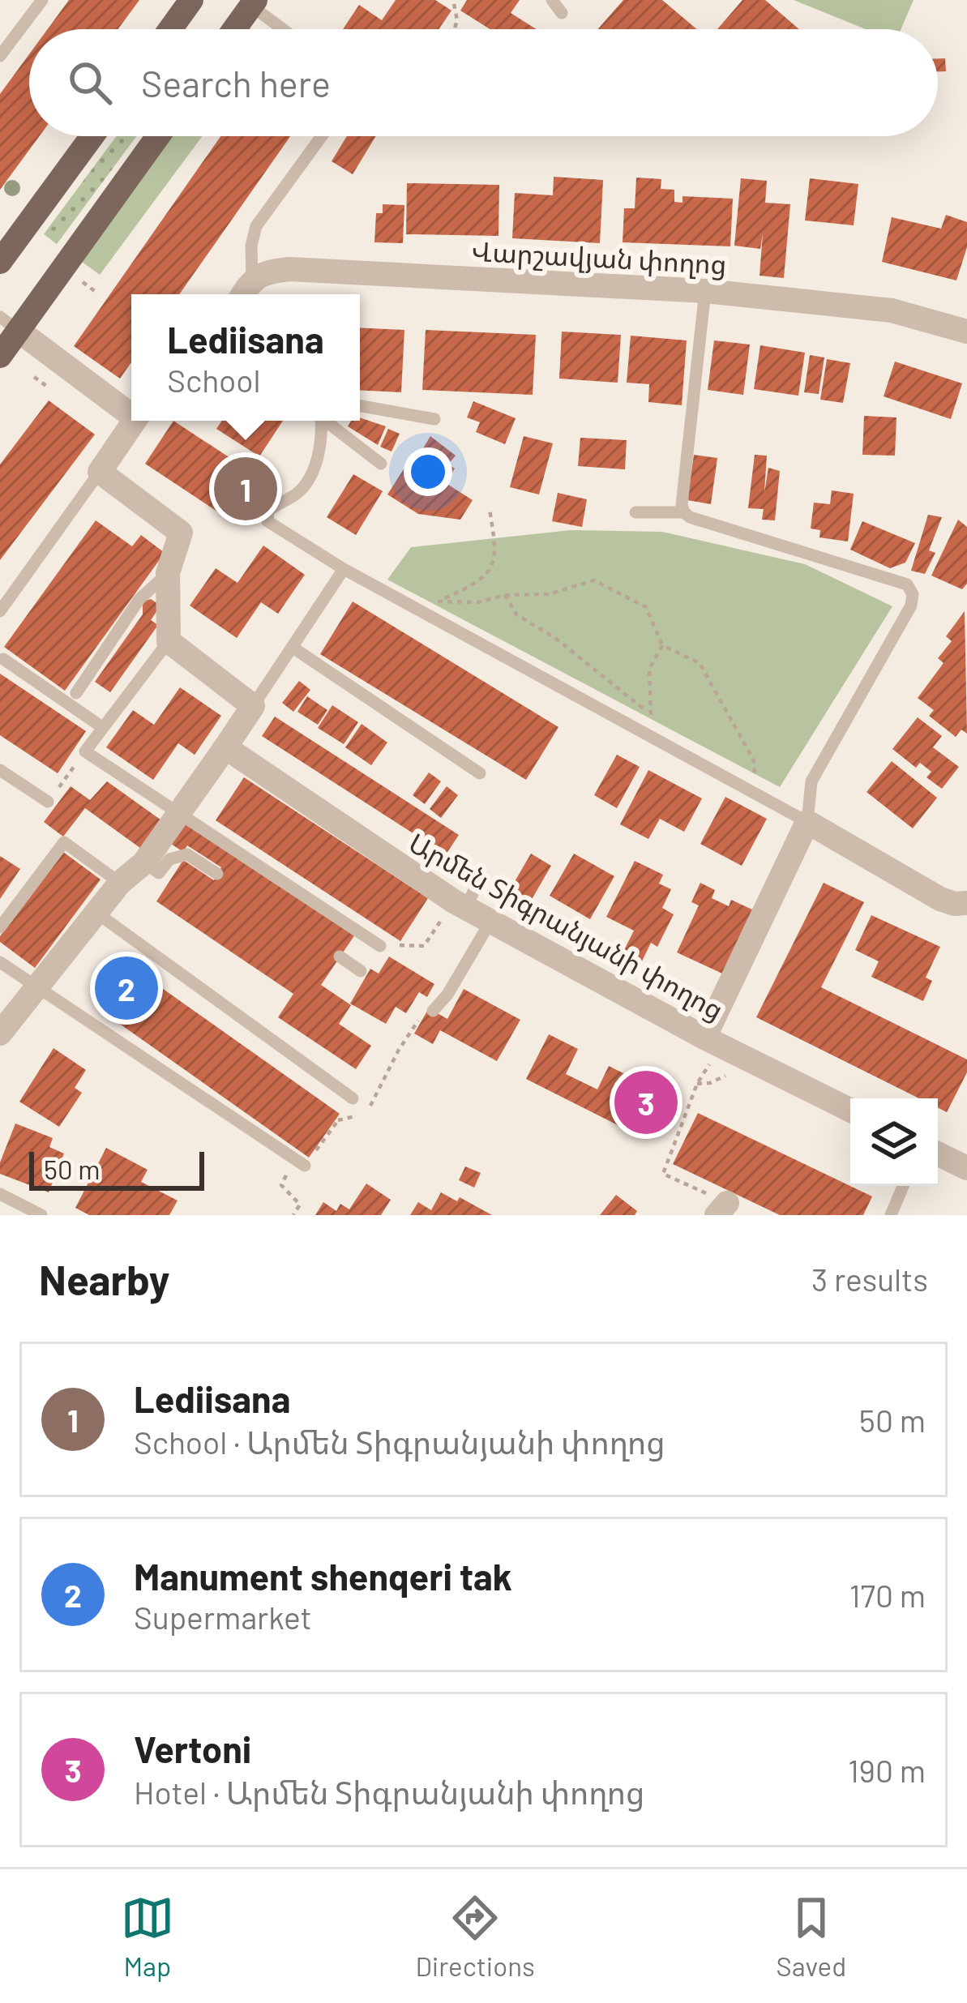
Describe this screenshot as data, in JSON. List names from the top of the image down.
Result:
{
  "streets": {
    "street": ["Վարշավյան փողոց", "Արմեն Տիգրանյանի փողոց"]
  },
  "scale_bar": "50 m",
  "page": {
    "search": "Search here",
    "popup": ["Lediisana", "School"],
    "pins": ["1", "2", "3"],
    "scale": "50 m",
    "heading": ["Nearby", "3 results"],
    "list": [
      {
        "mark": "1",
        "name": "Lediisana",
        "note": "School · Արմեն Տիգրանյանի փողոց",
        "value": "50 m"
      },
      {
        "mark": "2",
        "name": "Manument shenqeri tak",
        "note": "Supermarket",
        "value": "170 m"
      },
      {
        "mark": "3",
        "name": "Vertoni",
        "note": "Hotel · Արմեն Տիգրանյանի փողոց",
        "value": "190 m"
      }
    ],
    "nav": ["Map", "Directions", "Saved"]
  }
}
